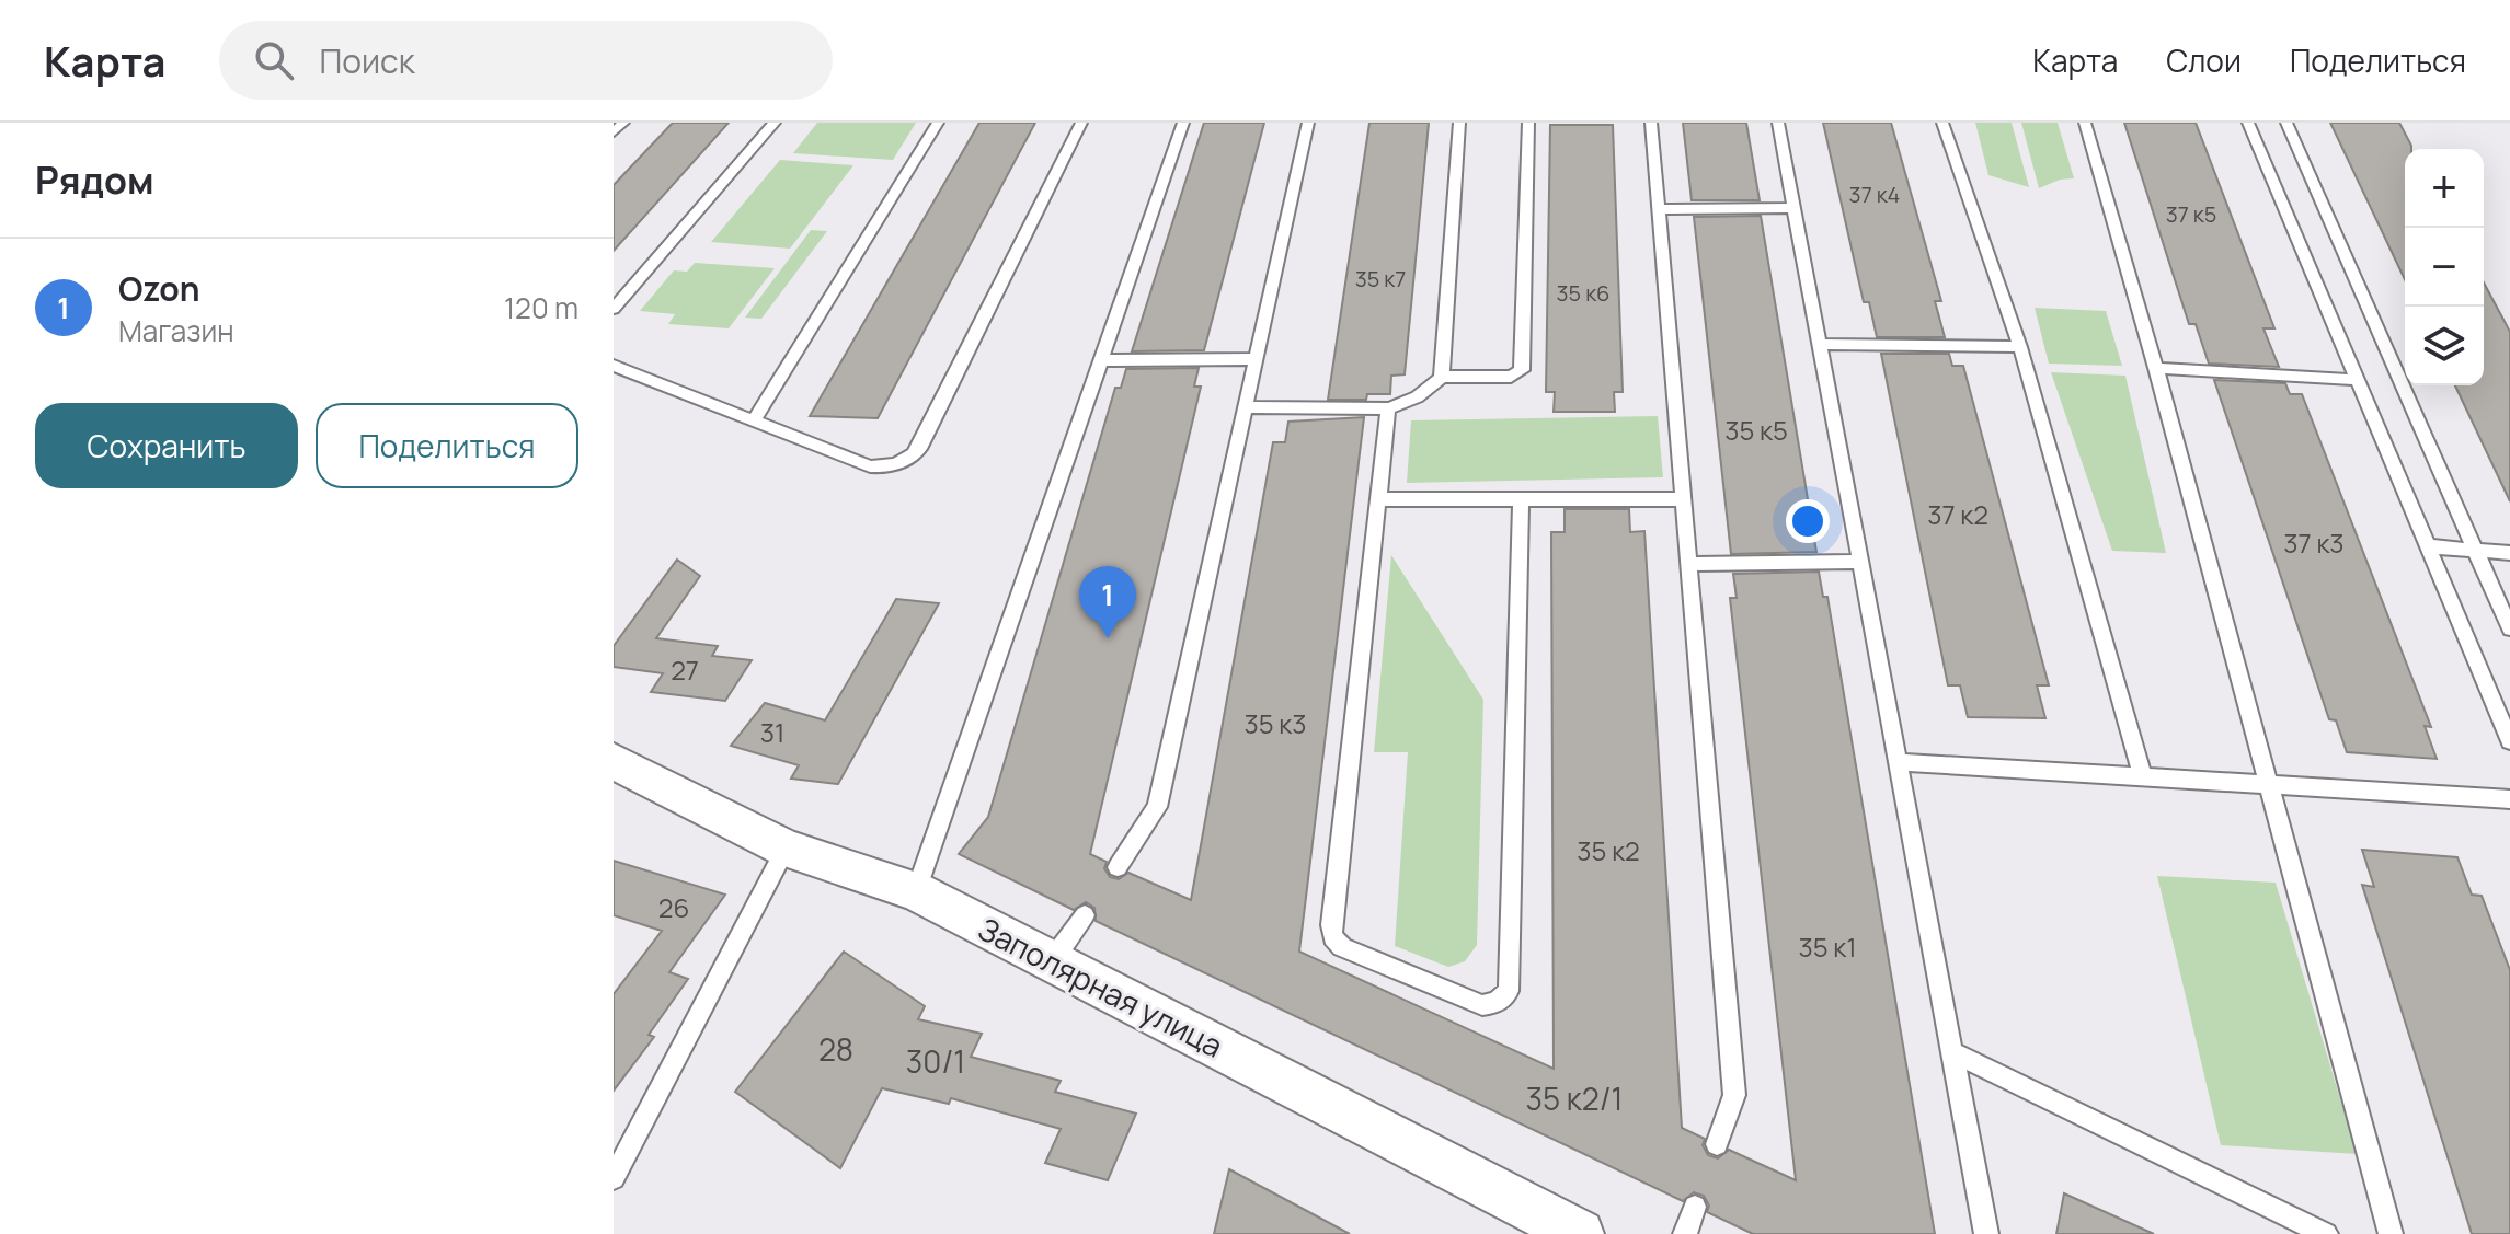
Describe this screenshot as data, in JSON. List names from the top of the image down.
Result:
{
  "streets": {
    "street": ["Заполярная улица"]
  },
  "house_numbers": [
    "37 к4",
    "37 к5",
    "35 к7",
    "35 к6",
    "35 к5",
    "37 к2",
    "37 к3",
    "27",
    "35 к3",
    "31",
    "35 к2",
    "26",
    "35 к1",
    "28",
    "30/1",
    "35 к2/1"
  ],
  "page": {
    "header": "Карта",
    "search": "Поиск",
    "nav": ["Карта", "Слои", "Поделиться"],
    "heading": "Рядом",
    "map_buttons": ["+", "−"],
    "list": [
      {
        "mark": "1",
        "name": "Ozon",
        "note": "Магазин",
        "value": "120 m"
      }
    ],
    "buttons": ["Сохранить", "Поделиться"],
    "pins": "1"
  }
}
